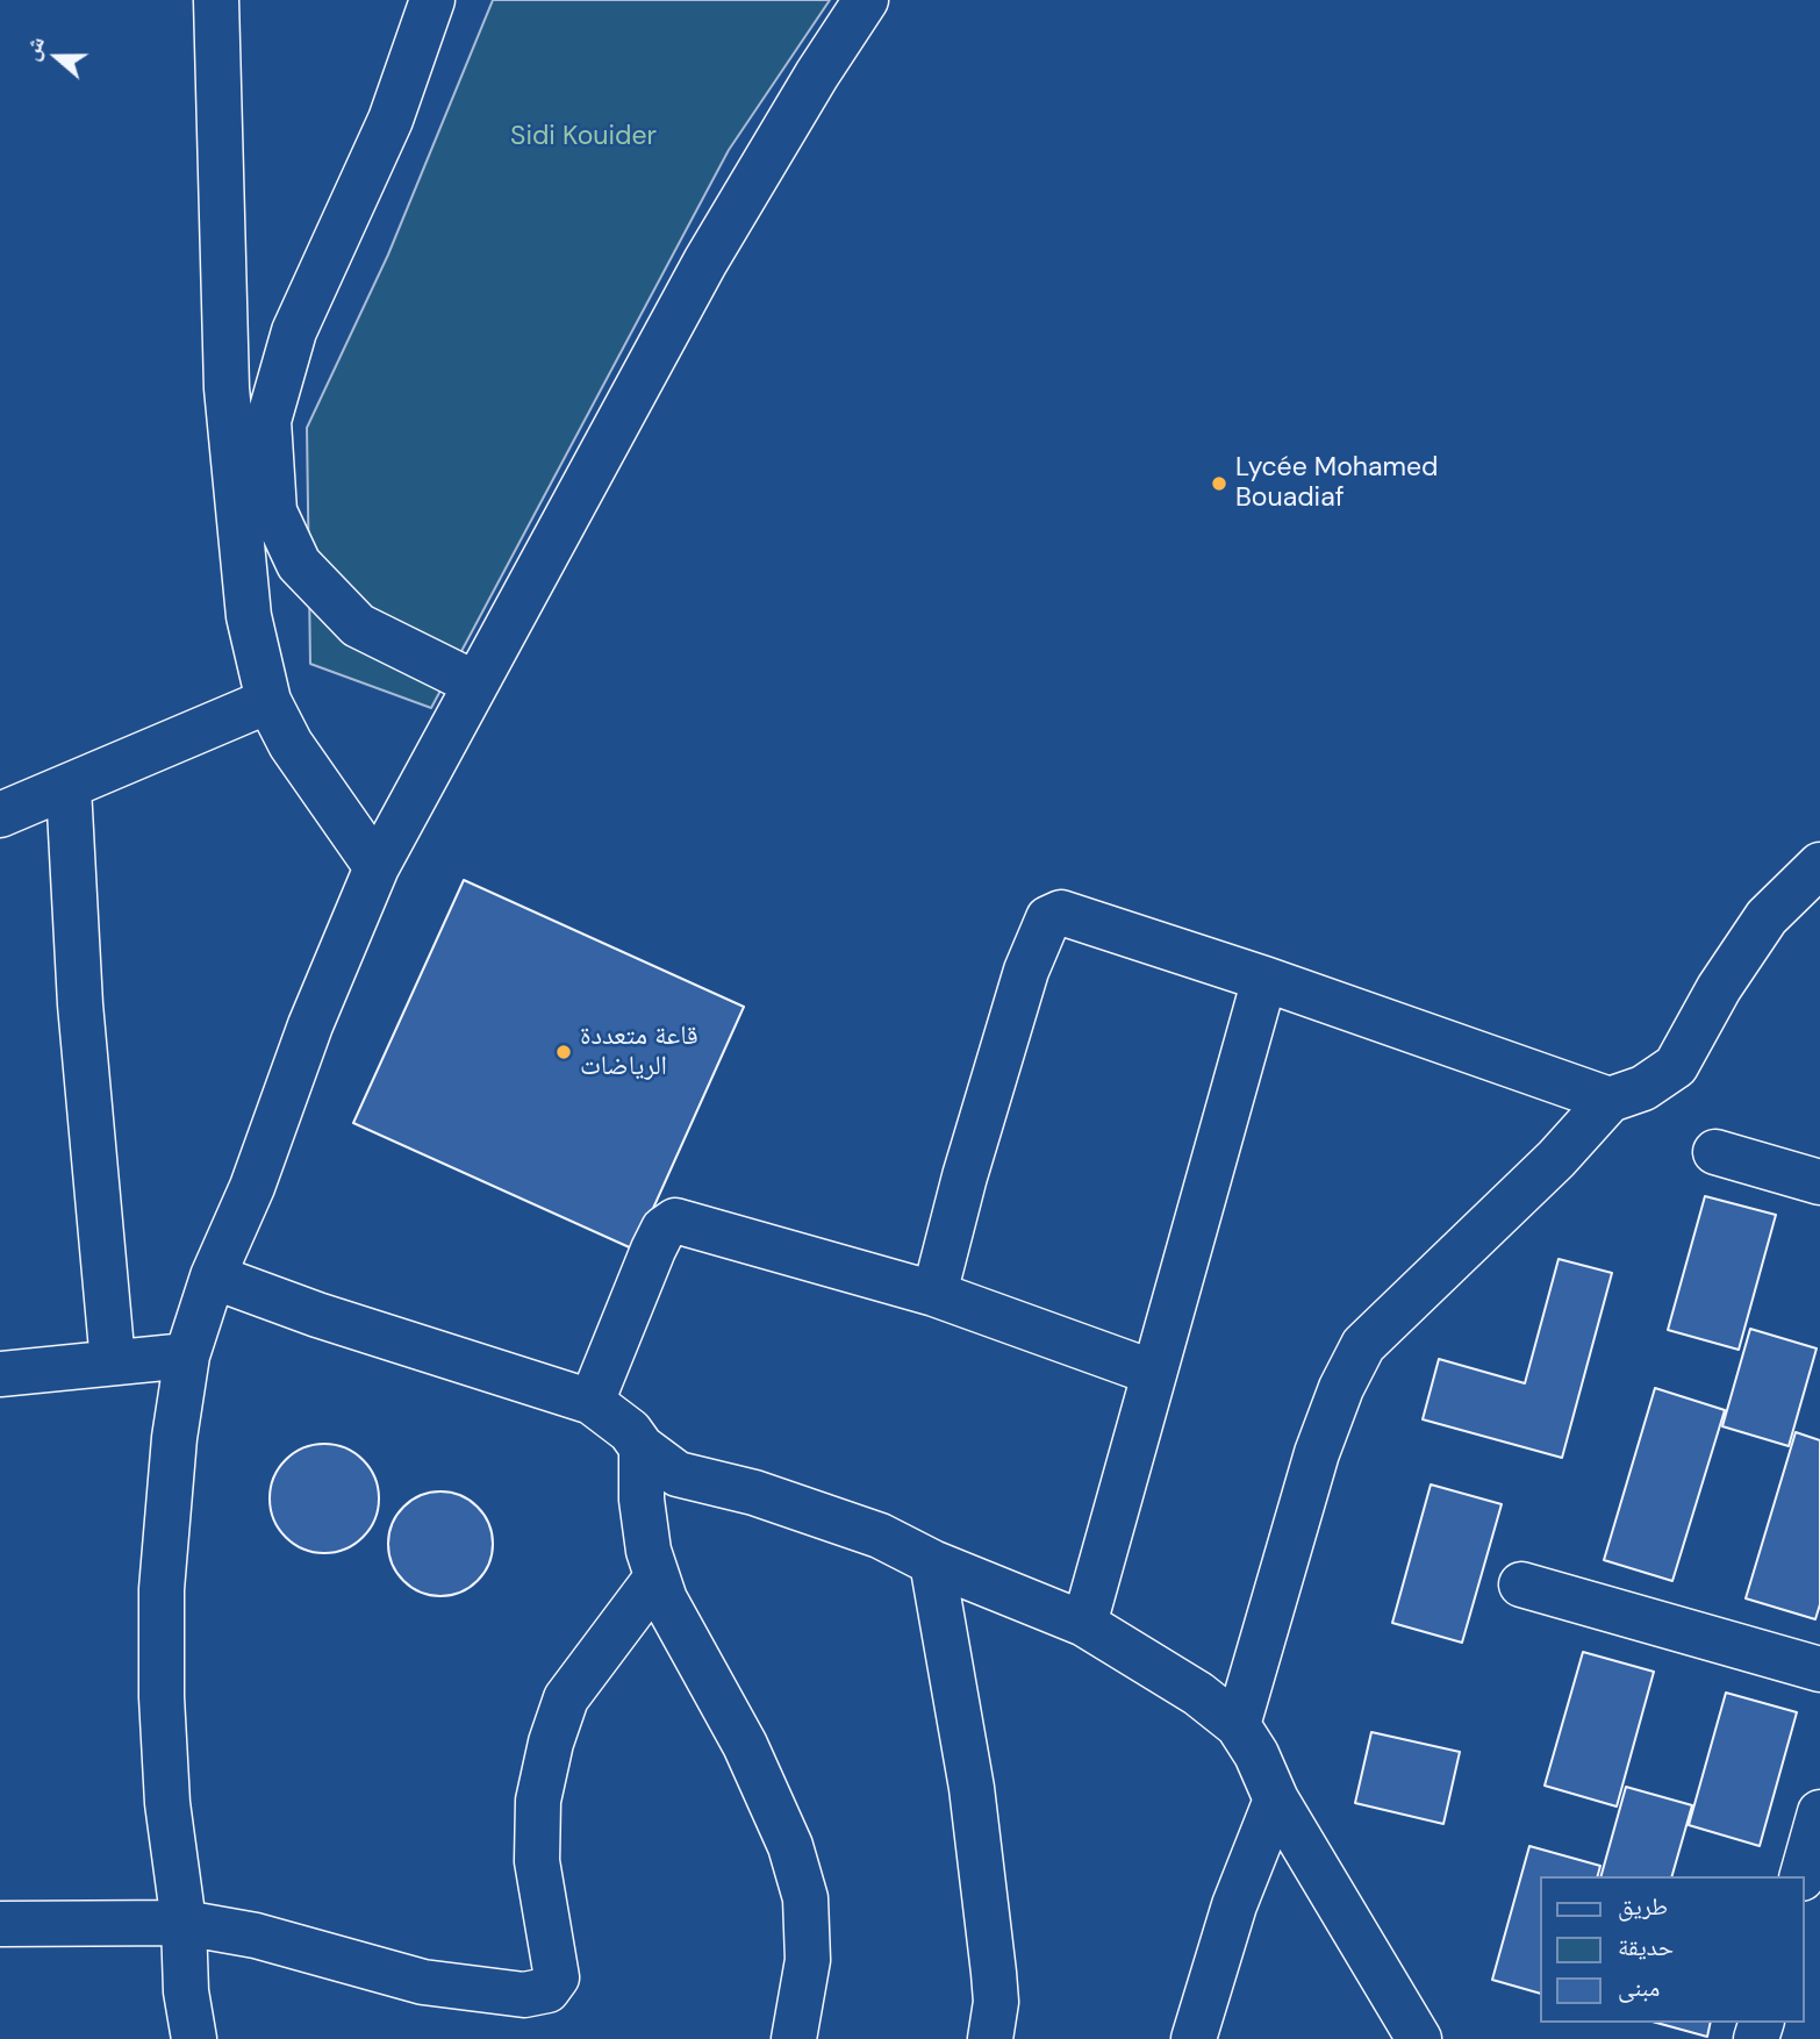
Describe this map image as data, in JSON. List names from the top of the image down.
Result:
{
  "parks": ["Sidi Kouider"],
  "places": ["Lycée Mohamed Bouadiaf", "قاعة متعددة الرياضات"],
  "legend": ["طريق", "حديقة", "مبنى"],
  "north": "left"
}
